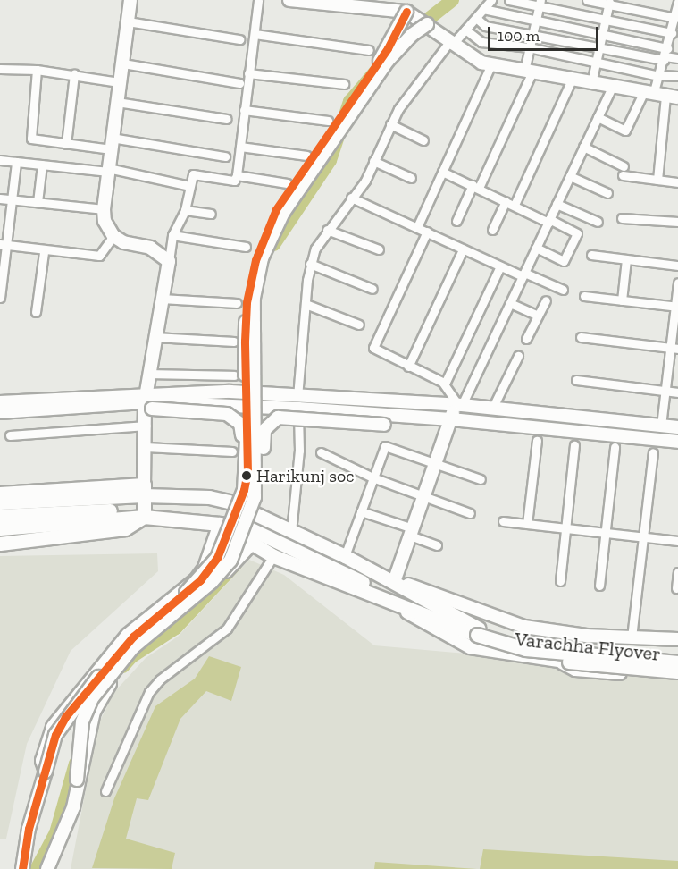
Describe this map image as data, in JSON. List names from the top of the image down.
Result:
{
  "streets": {
    "main road": ["Varachha Flyover"]
  },
  "places": ["Harikunj soc"],
  "scale_bar": "100 m"
}
